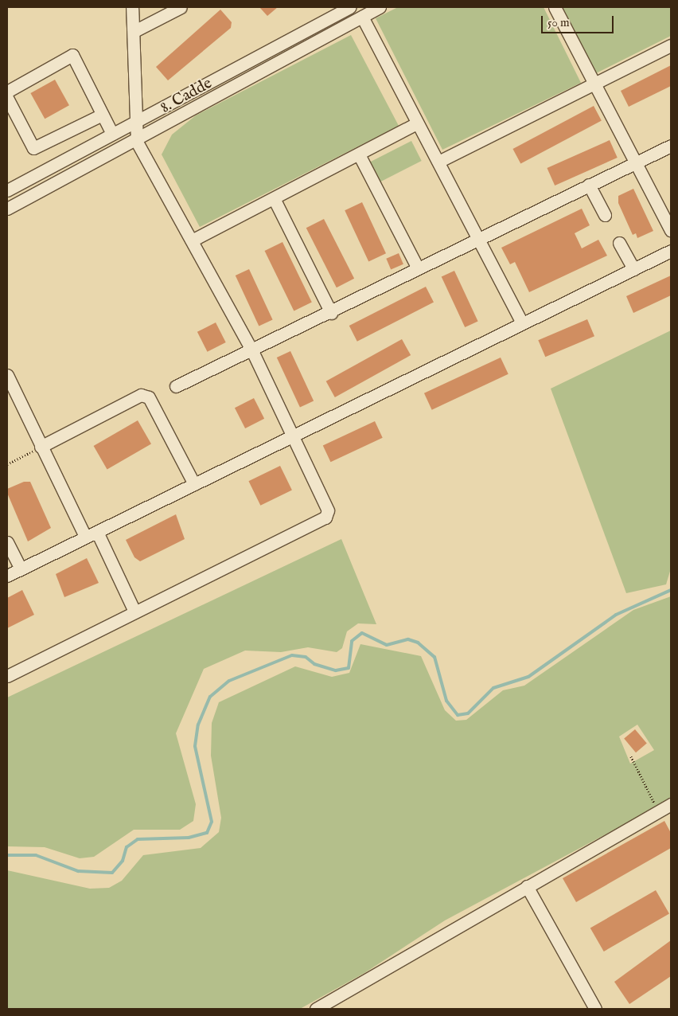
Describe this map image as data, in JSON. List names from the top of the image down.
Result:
{
  "streets": {
    "street": ["8. Cadde"]
  },
  "scale_bar": "50 m"
}
